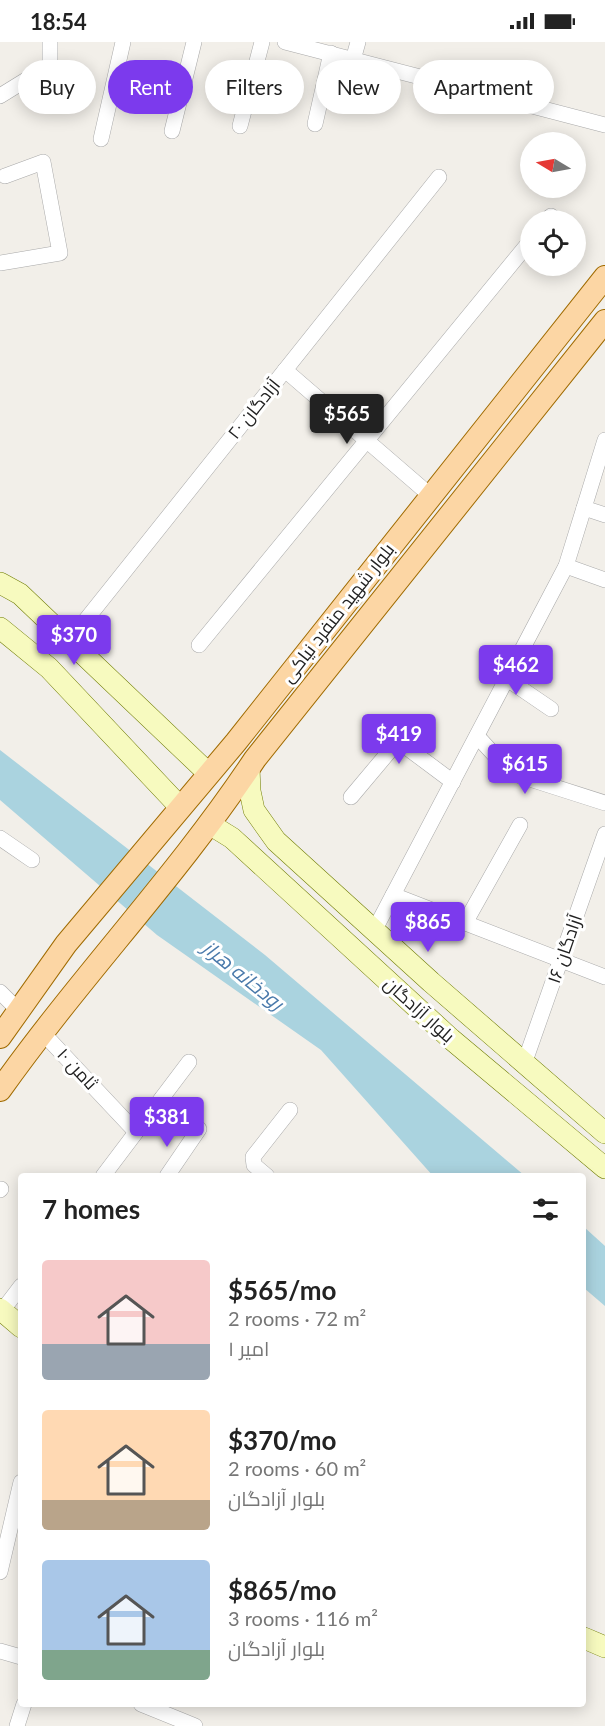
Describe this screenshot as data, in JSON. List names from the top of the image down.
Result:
{
  "streets": {
    "main road": ["بلوار شهید منفرد نیاکی", "بلوار آزادگان"],
    "street": ["آزادگان ۲۰", "آزادگان ۱۶", "ثامن ۱۰"]
  },
  "crossings": [
    ["بلوار شهید منفرد نیاکی", "بلوار آزادگان"],
    ["بلوار شهید منفرد نیاکی", "ثامن ۱۰"],
    ["آزادگان ۱۶", "بلوار آزادگان"]
  ],
  "water": ["رودخانه هراز"],
  "north": "left",
  "page": {
    "status": "18:54",
    "chip": [
      "Buy",
      "Rent",
      "Filters",
      "New",
      "Apartment"
    ],
    "price": [
      "$565",
      "$370",
      "$462",
      "$419",
      "$615",
      "$865",
      "$381"
    ],
    "heading": "7 homes",
    "list": [
      {
        "name": "$565/mo",
        "note": "2 rooms · 72 m² · امیر ۱"
      },
      {
        "name": "$370/mo",
        "note": "2 rooms · 60 m² · بلوار آزادگان"
      },
      {
        "name": "$865/mo",
        "note": "3 rooms · 116 m² · بلوار آزادگان"
      }
    ]
  }
}
